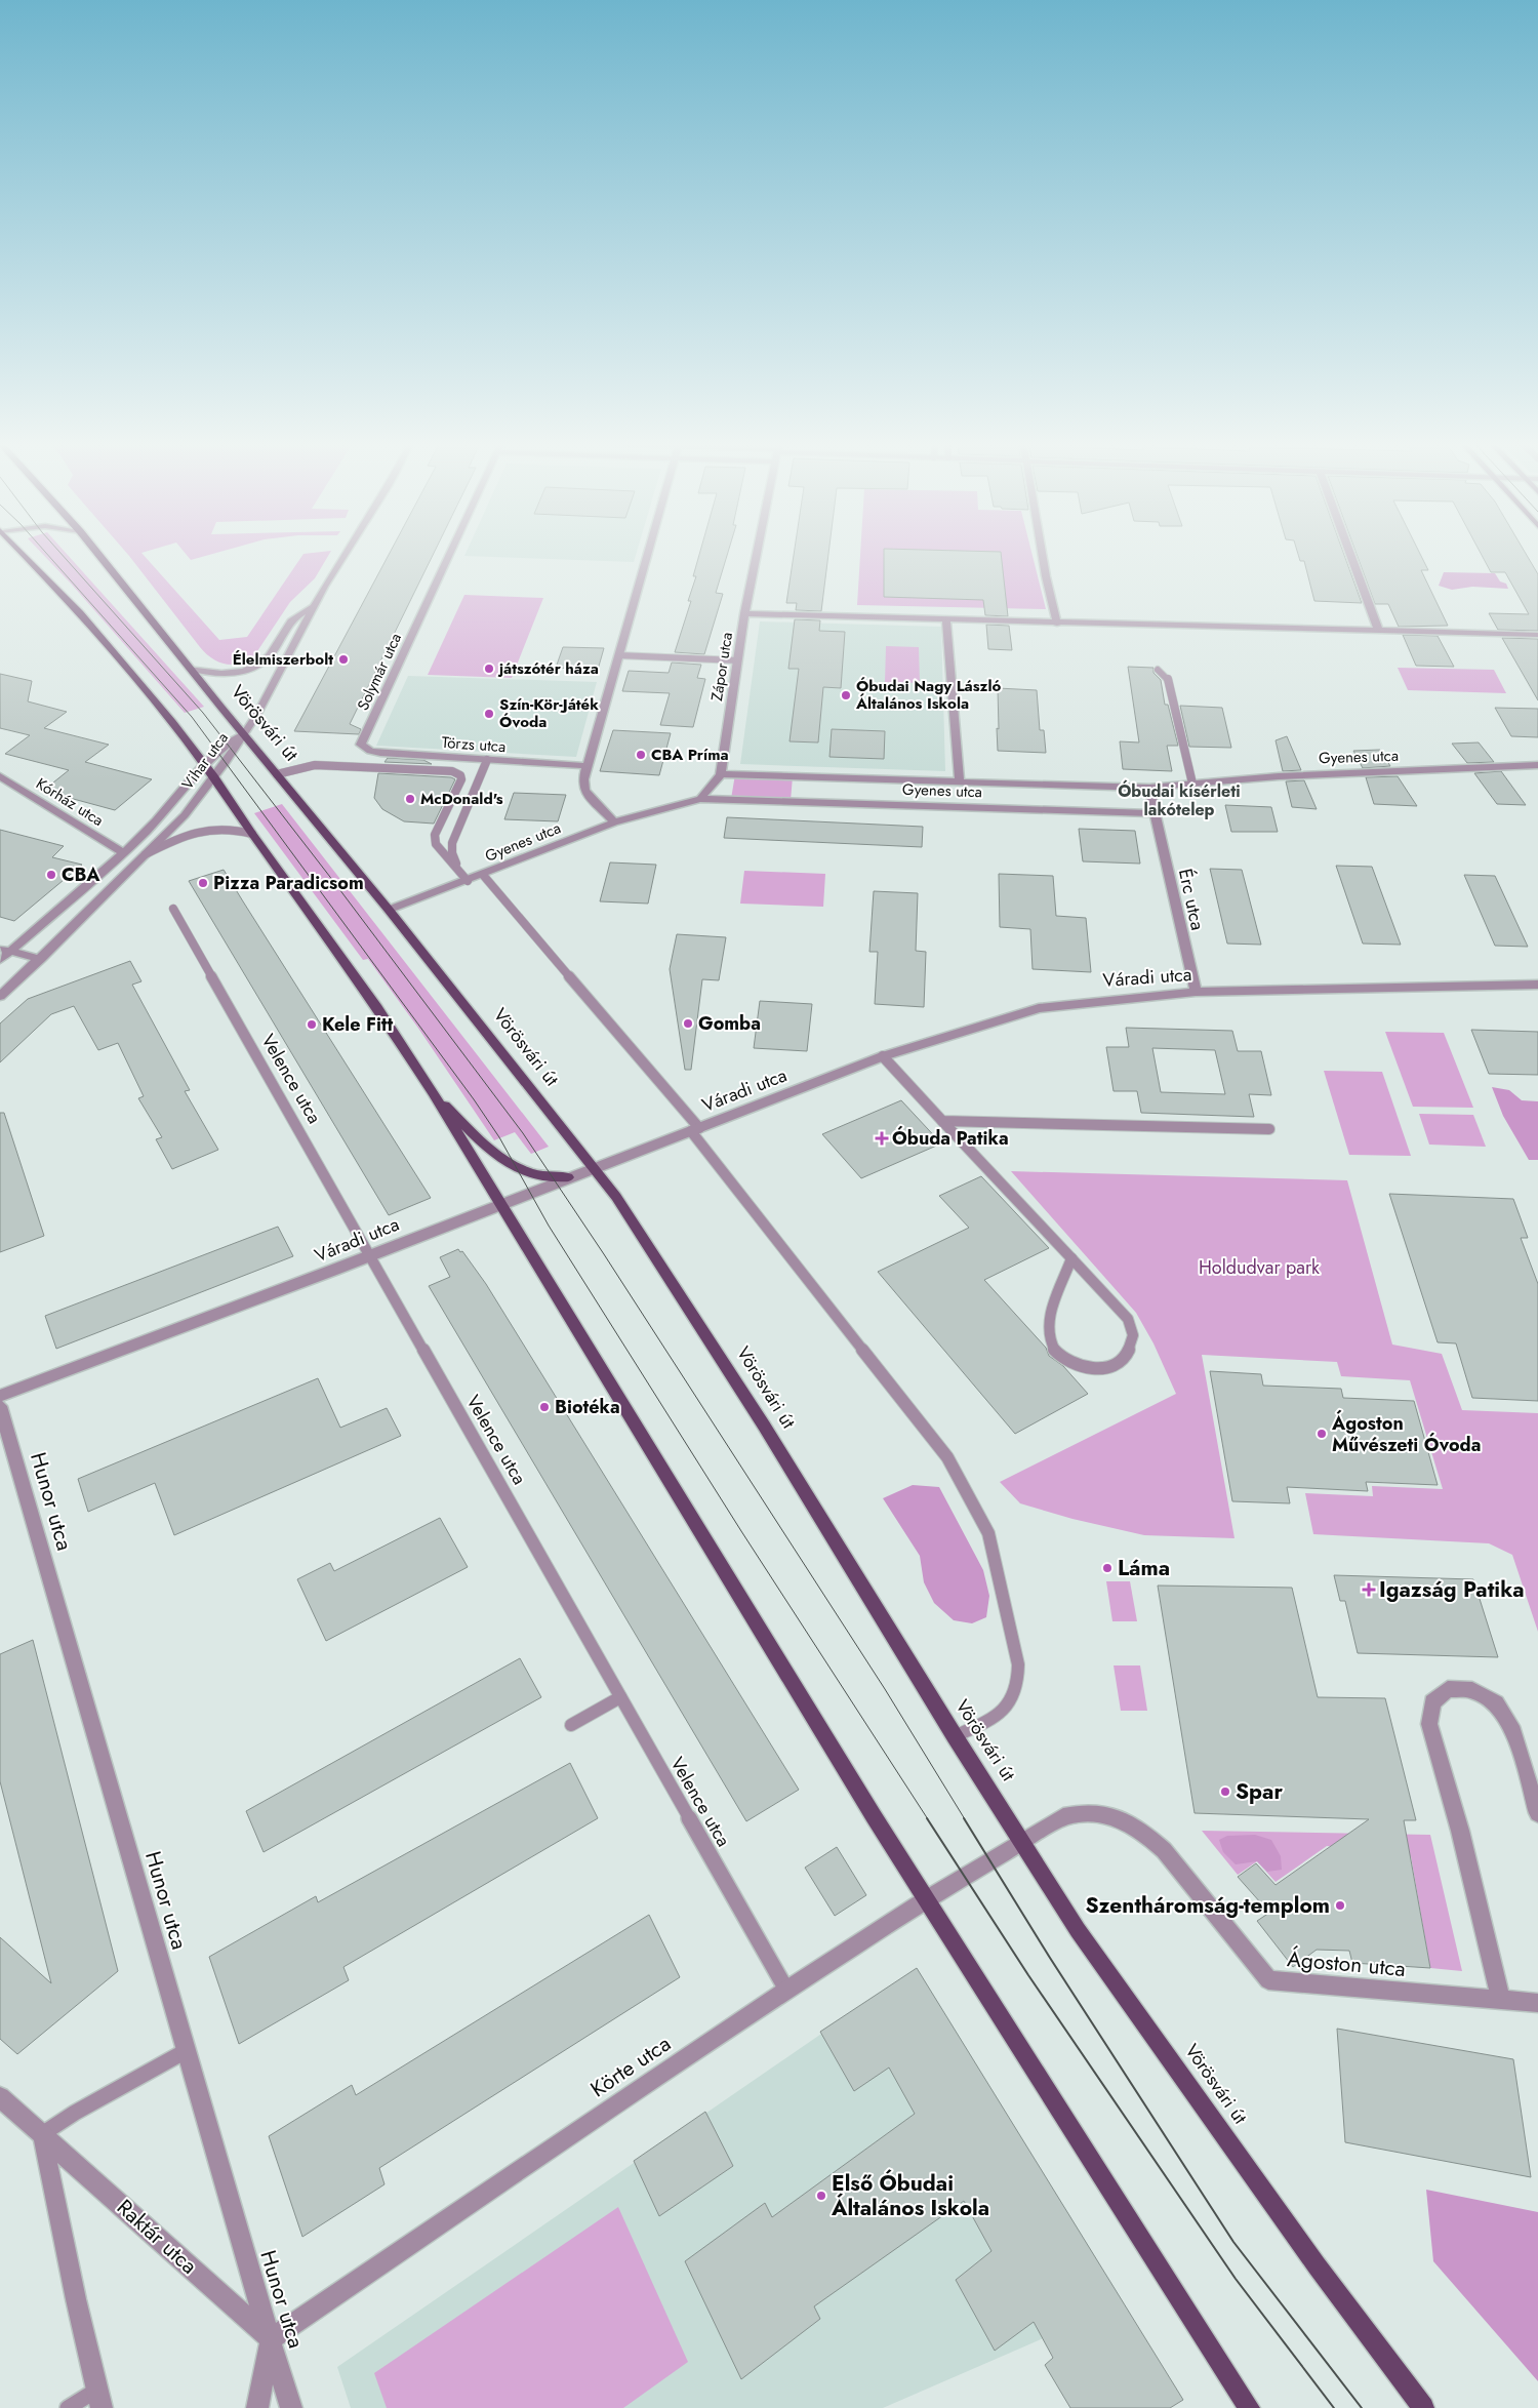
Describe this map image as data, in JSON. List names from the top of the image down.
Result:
{
  "streets": {
    "main road": ["Vörösvári út"],
    "street": [
      "Zápor utca",
      "Solymár utca",
      "Törzs utca",
      "Gyenes utca",
      "Vihar utca",
      "Kórház utca",
      "Érc utca",
      "Váradi utca",
      "Hunor utca",
      "Ágoston utca",
      "Körte utca",
      "Raktár utca"
    ],
    "lane": ["Velence utca"]
  },
  "crossings": [
    ["Zápor utca", "Gyenes utca"],
    ["Solymár utca", "Törzs utca"],
    ["Vörösvári út", "Gyenes utca"],
    ["Vörösvári út", "Vihar utca"],
    ["Vörösvári út", "Váradi utca"],
    ["Vörösvári út", "Ágoston utca"],
    ["Vörösvári út", "Körte utca"],
    ["Gyenes utca", "Érc utca"],
    ["Vihar utca", "Kórház utca"],
    ["Érc utca", "Váradi utca"],
    ["Váradi utca", "Velence utca"],
    ["Velence utca", "Körte utca"],
    ["Hunor utca", "Körte utca"],
    ["Hunor utca", "Raktár utca"],
    ["Ágoston utca", "Körte utca"],
    ["Körte utca", "Raktár utca"]
  ],
  "districts": ["Óbudai kísérleti lakótelep"],
  "parks": ["Holdudvar park"],
  "places": {
    "other": [
      "Élelmiszerbolt",
      "játszótér háza",
      "Óbudai Nagy László Általános Iskola",
      "Szín-Kör-Játék Óvoda",
      "CBA Príma",
      "McDonald's",
      "CBA",
      "Pizza Paradicsom",
      "Gomba",
      "Kele Fitt",
      "Biotéka",
      "Ágoston Művészeti Óvoda",
      "Láma",
      "Spar",
      "Szentháromság-templom",
      "Első Óbudai Általános Iskola"
    ],
    "health": ["Óbuda Patika", "Igazság Patika"]
  }
}
